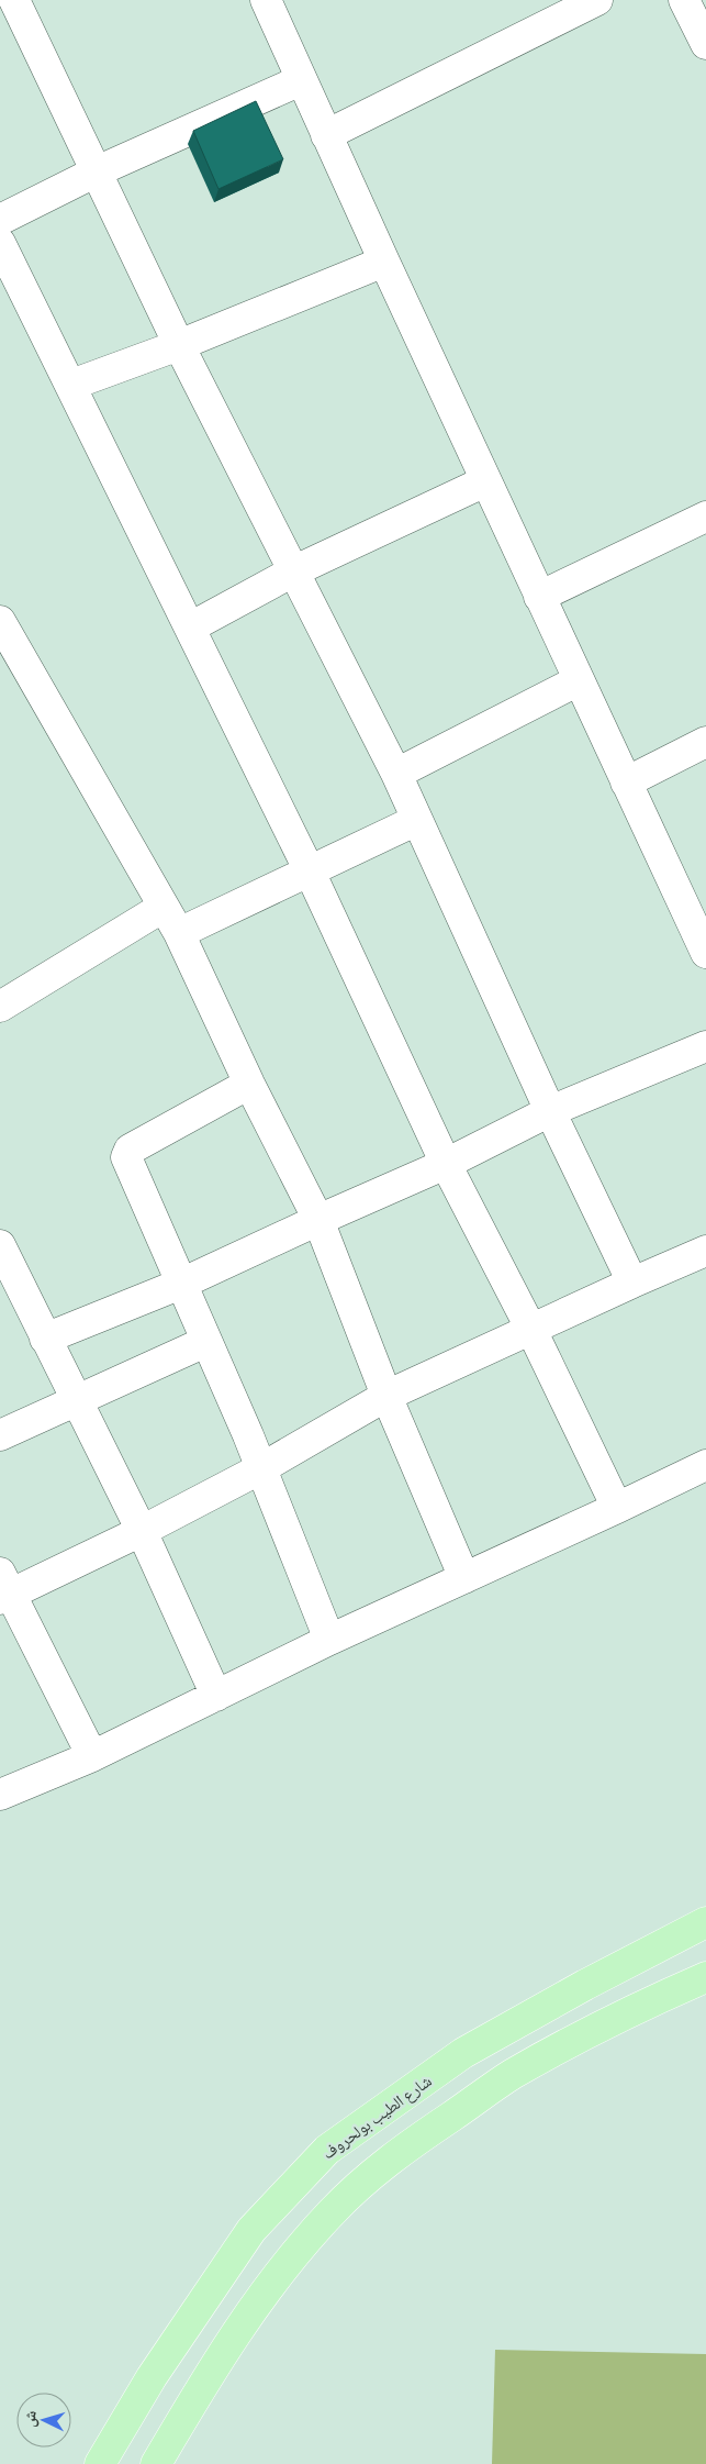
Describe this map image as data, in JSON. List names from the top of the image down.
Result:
{
  "streets": {
    "main road": ["شارع الطيب بولحروف"]
  },
  "north": "left"
}
